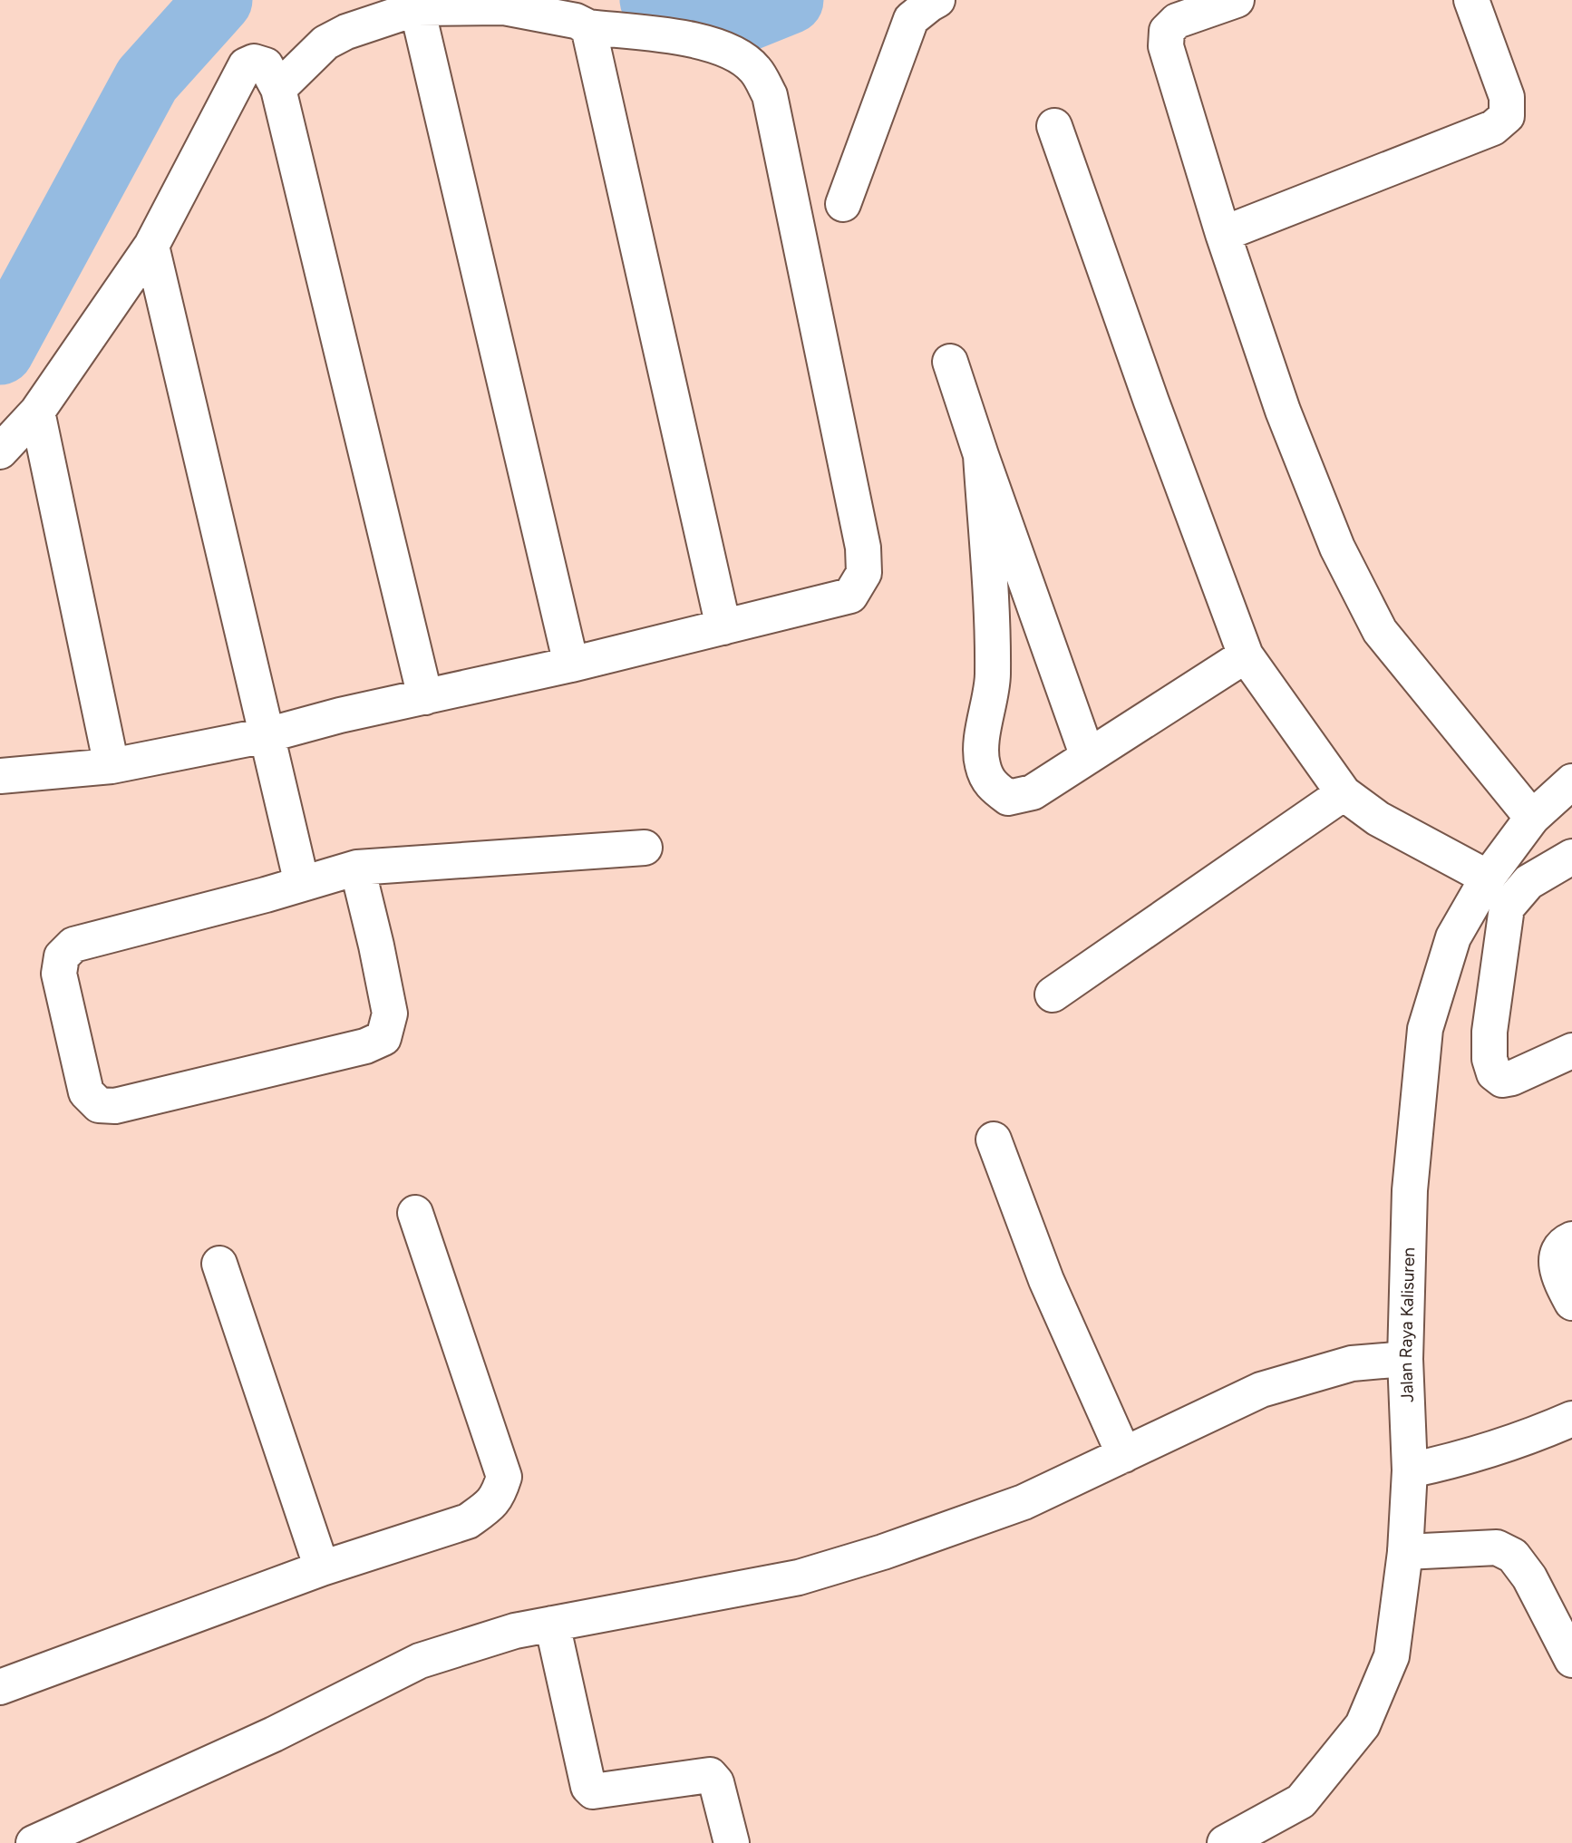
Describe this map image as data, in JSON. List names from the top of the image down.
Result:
{
  "streets": {
    "street": ["Jalan Raya Kalisuren"]
  }
}
